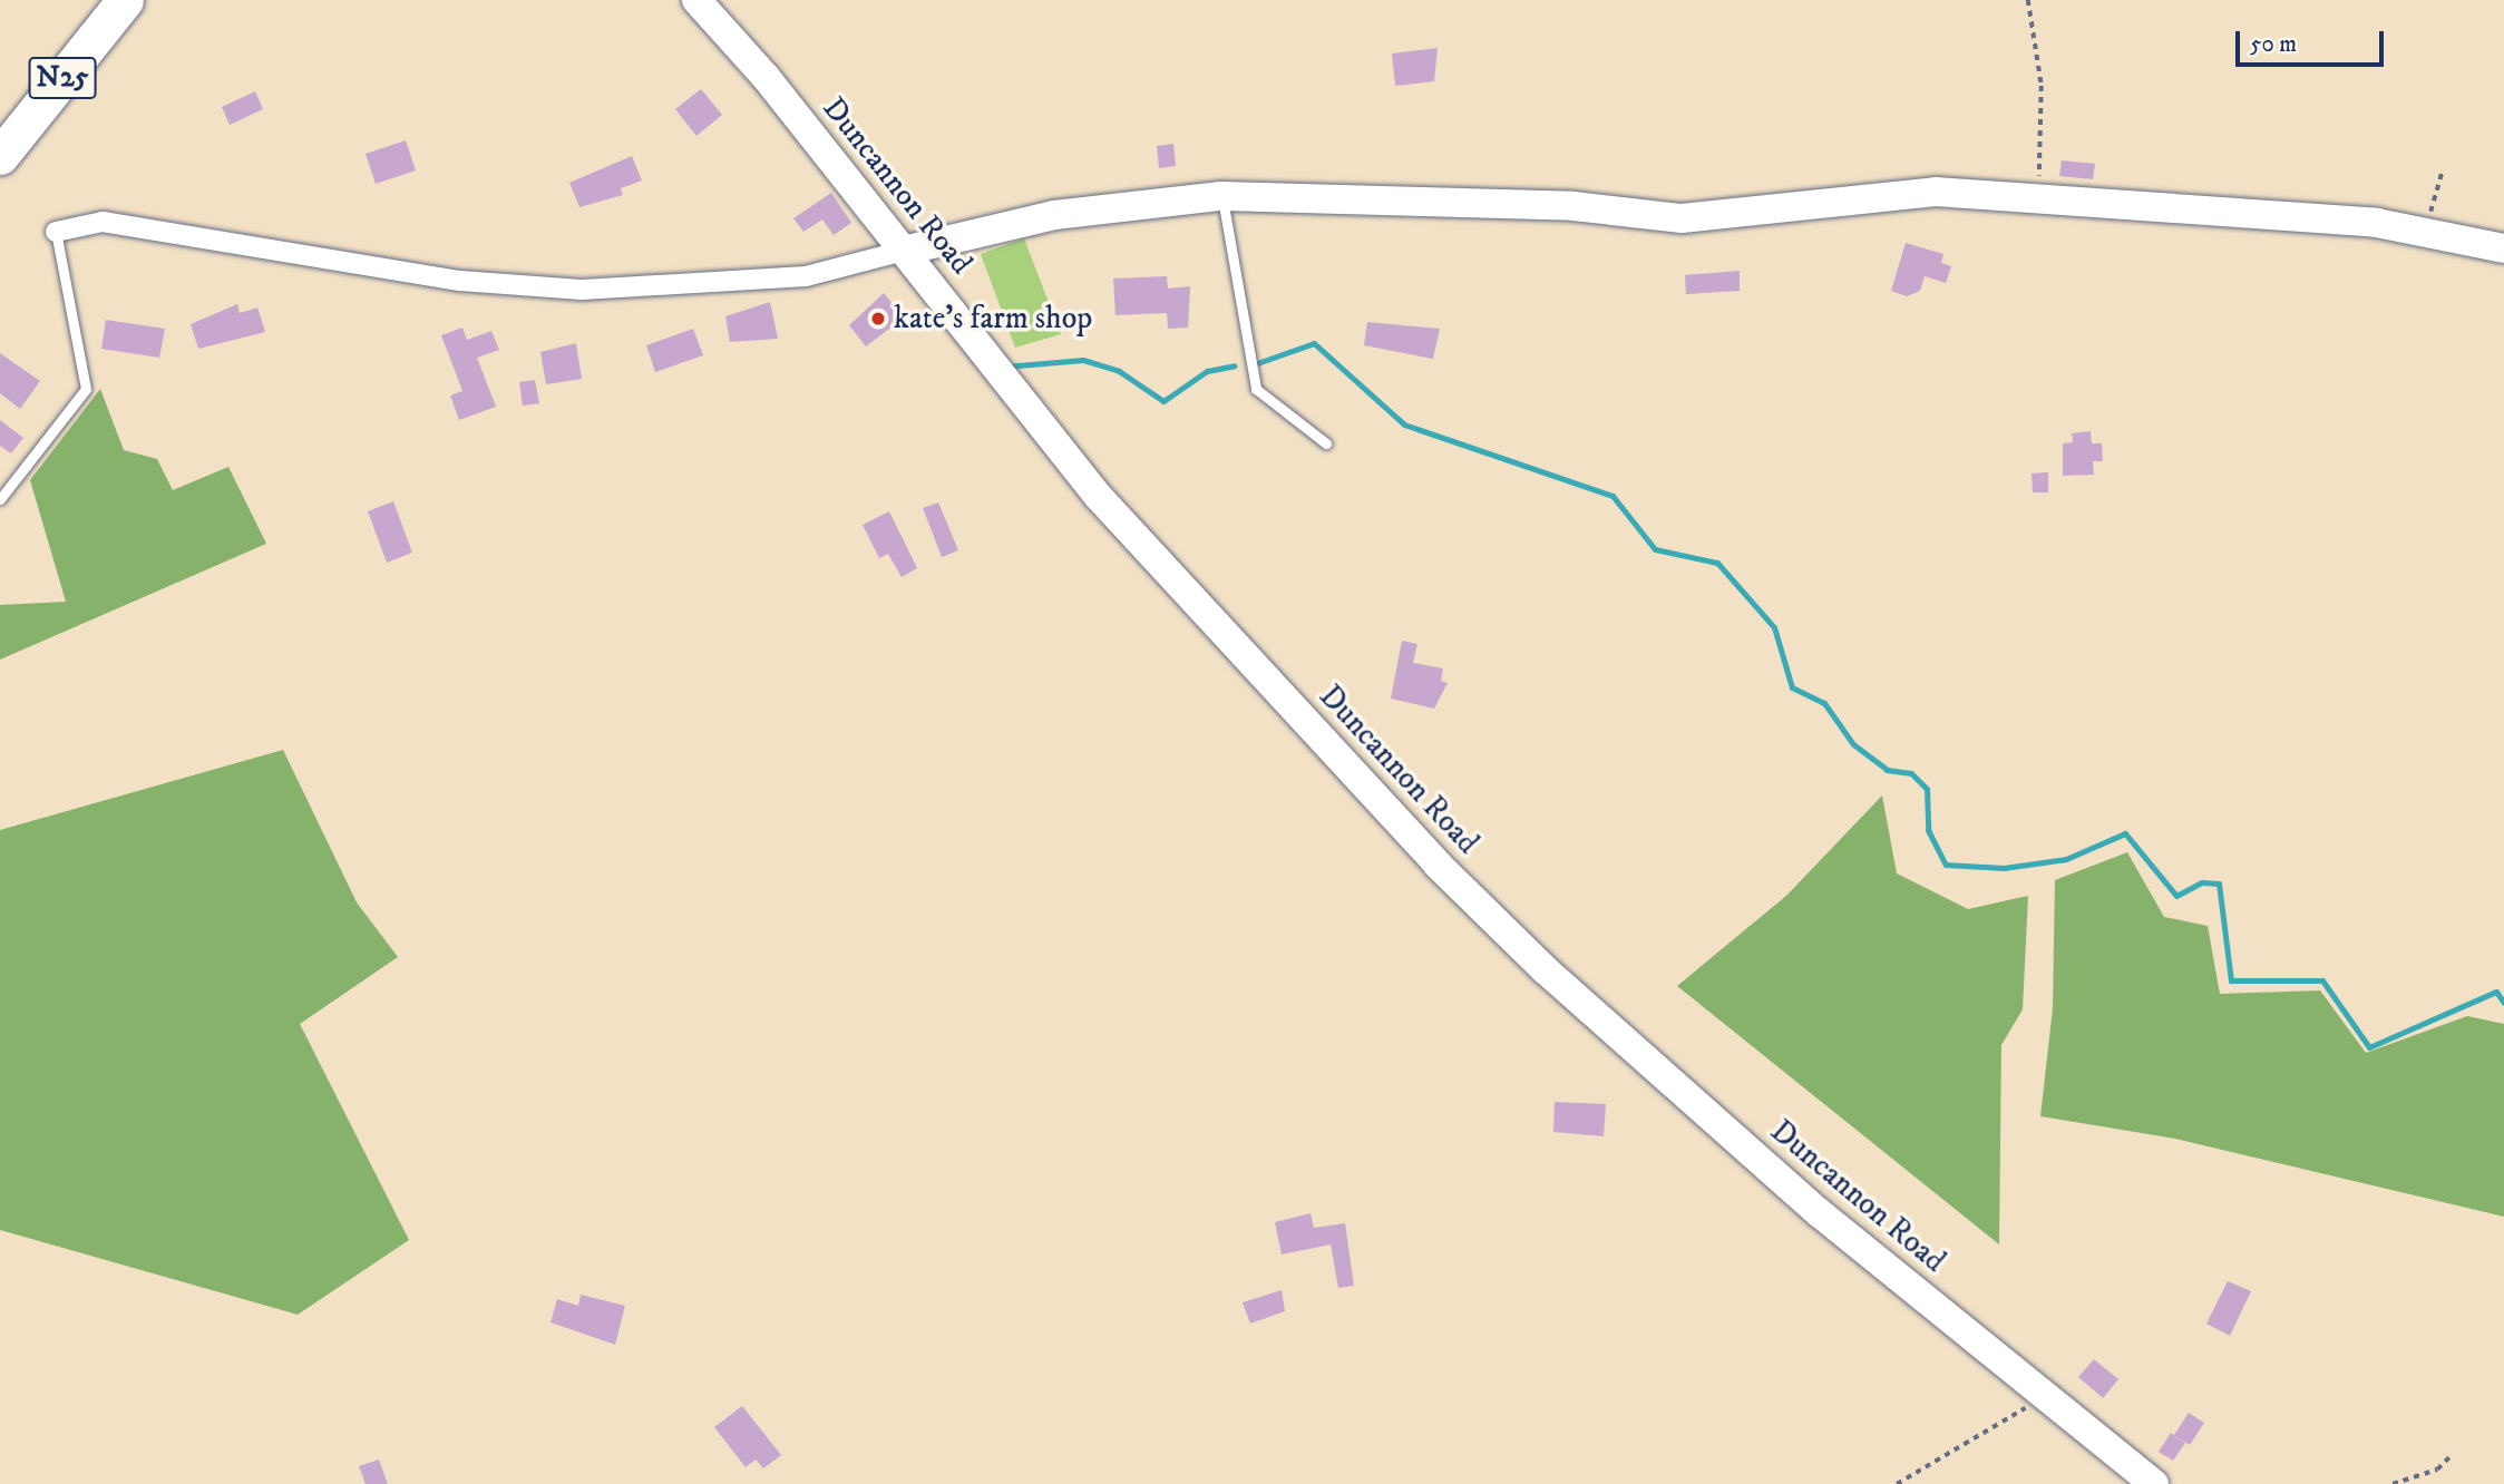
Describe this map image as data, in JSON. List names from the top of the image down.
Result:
{
  "streets": {
    "highway": ["N25"],
    "main road": ["Duncannon Road"]
  },
  "places": ["kate's farm shop"],
  "scale_bar": "50 m"
}
